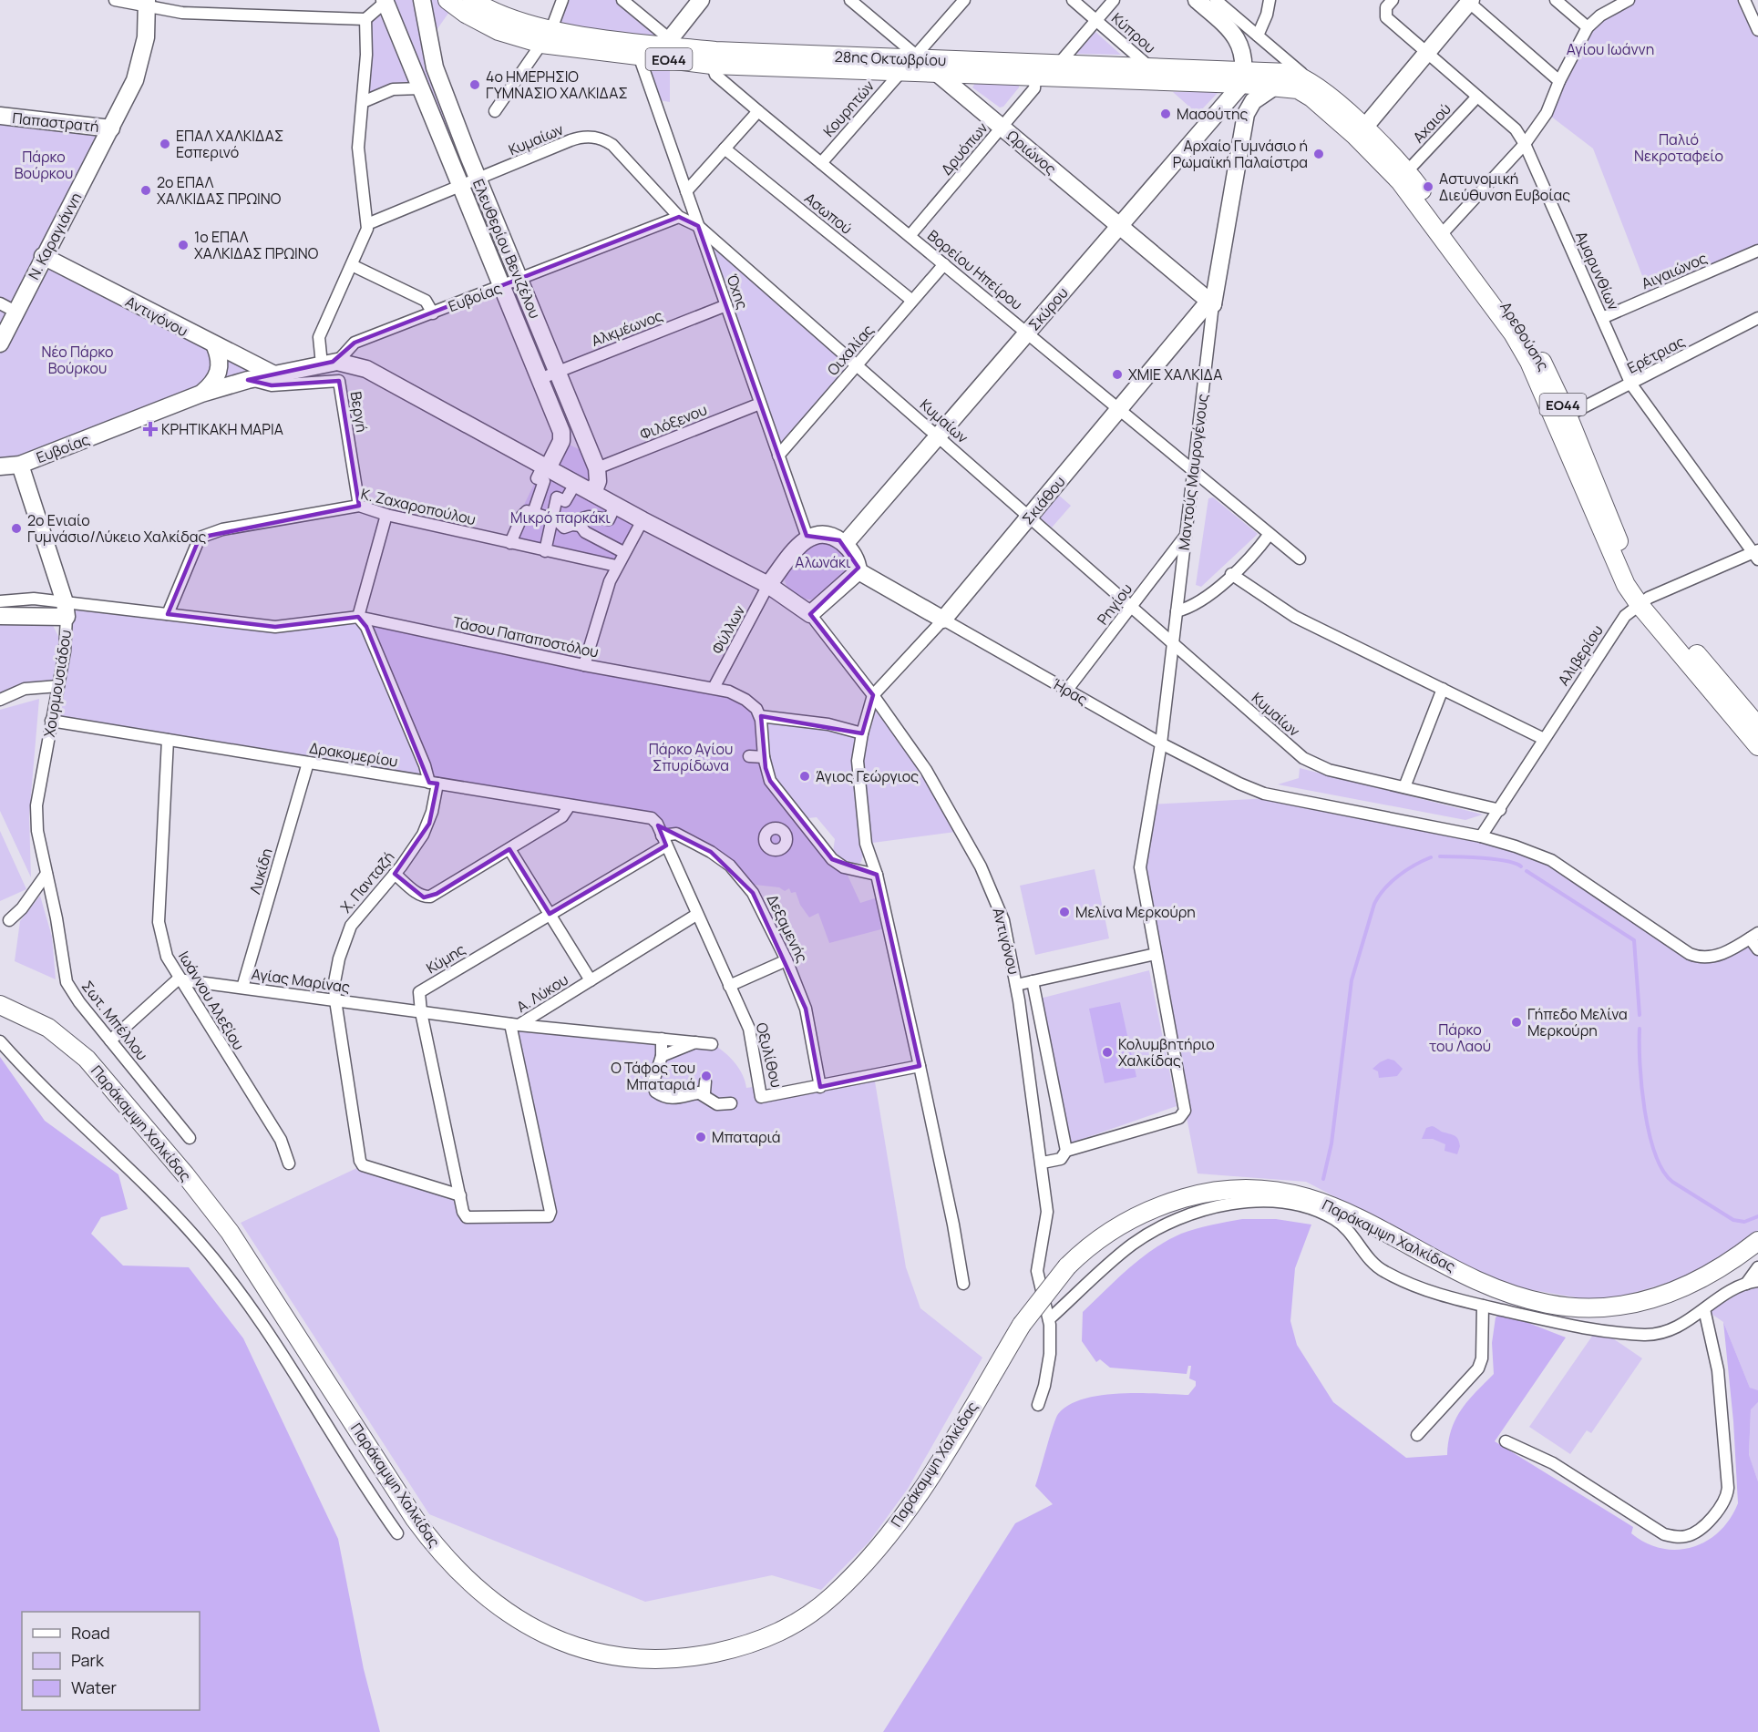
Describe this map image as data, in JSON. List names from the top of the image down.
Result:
{
  "streets": {
    "main road": [
      "28ης Οκτωβρίου",
      "ΕΟ44",
      "Αρεθούσης",
      "Παράκαμψη Χαλκίδας"
    ],
    "street": [
      "Κύπρου",
      "Κουρητών",
      "Παπαστρατή",
      "Αχαιού",
      "Κυμαίων",
      "Δρυόπων",
      "Ωριώνος",
      "Ασωπού",
      "Ν. Καραγιάννη",
      "Ελευθερίου Βενιζέλου",
      "Βορείου Ηπείρου",
      "Αμαρυνθίων",
      "Αιγαιώνος",
      "Όχης",
      "Ευβοίας",
      "Σκύρου",
      "Αντιγόνου",
      "Αλκμέωνος",
      "Οιχαλίας",
      "Ερέτριας",
      "Βεργή",
      "Φιλόξενου",
      "Μαντούς Μαυρογένους",
      "Σκιάθου",
      "Κ. Ζαχαροπούλου",
      "Ρηγίου",
      "Φύλλων",
      "Τάσου Παπαποστόλου",
      "Αλιβερίου",
      "Χουρμουσιάδου",
      "Ήρας",
      "Δρακομερίου",
      "Λυκίδη",
      "Χ. Πανταζή",
      "Δεξαμενής",
      "Κύμης",
      "Αγίας Μαρίνας",
      "Α. Λύκου",
      "Ιωάννου Αλεξίου",
      "Σωτ. Μπέλλου",
      "Οξυλίθου"
    ]
  },
  "crossings": [
    ["Κύπρου", "28ης Οκτωβρίου"],
    ["28ης Οκτωβρίου", "Κουρητών"],
    ["28ης Οκτωβρίου", "Δρυόπων"],
    ["28ης Οκτωβρίου", "Ωριώνος"],
    ["28ης Οκτωβρίου", "Βορείου Ηπείρου"],
    ["28ης Οκτωβρίου", "Όχης"],
    ["28ης Οκτωβρίου", "Σκύρου"],
    ["28ης Οκτωβρίου", "Αρεθούσης"],
    ["Κουρητών", "Βορείου Ηπείρου"],
    ["Παπαστρατή", "Ν. Καραγιάννη"],
    ["Αχαιού", "Αμαρυνθίων"],
    ["Αχαιού", "Αρεθούσης"],
    ["Κυμαίων", "Ελευθερίου Βενιζέλου"],
    ["Κυμαίων", "Όχης"],
    ["Κυμαίων", "Ευβοίας"],
    ["Κυμαίων", "Σκύρου"],
    ["Κυμαίων", "Οιχαλίας"],
    ["Κυμαίων", "Μαντούς Μαυρογένους"],
    ["Κυμαίων", "Σκιάθου"],
    ["Κυμαίων", "Ρηγίου"],
    ["Κυμαίων", "Αλιβερίου"],
    ["Δρυόπων", "Ωριώνος"],
    ["Δρυόπων", "Βορείου Ηπείρου"],
    ["Ωριώνος", "Σκύρου"],
    ["Ωριώνος", "Μαντούς Μαυρογένους"],
    ["Ωριώνος", "Σκιάθου"],
    ["Ασωπού", "Οιχαλίας"],
    ["Ν. Καραγιάννη", "Αντιγόνου"],
    ["Ελευθερίου Βενιζέλου", "Ευβοίας"],
    ["Ελευθερίου Βενιζέλου", "Αλκμέωνος"],
    ["Ελευθερίου Βενιζέλου", "Φιλόξενου"],
    ["Βορείου Ηπείρου", "Σκύρου"],
    ["Βορείου Ηπείρου", "Οιχαλίας"],
    ["Βορείου Ηπείρου", "Μαντούς Μαυρογένους"],
    ["Βορείου Ηπείρου", "Σκιάθου"],
    ["Αμαρυνθίων", "Αιγαιώνος"],
    ["Αμαρυνθίων", "Ερέτριας"],
    ["Αμαρυνθίων", "Αλιβερίου"],
    ["Όχης", "Αλκμέωνος"],
    ["Όχης", "Οιχαλίας"],
    ["Όχης", "Φιλόξενου"],
    ["Ευβοίας", "Αντιγόνου"],
    ["Ευβοίας", "Βεργή"],
    ["Ευβοίας", "Χουρμουσιάδου"],
    ["Σκύρου", "Αρεθούσης"],
    ["Αντιγόνου", "Σκιάθου"],
    ["Αρεθούσης", "Ερέτριας"],
    ["Αρεθούσης", "Μαντούς Μαυρογένους"],
    ["Αρεθούσης", "Αλιβερίου"],
    ["Βεργή", "Κ. Ζαχαροπούλου"],
    ["Μαντούς Μαυρογένους", "Σκιάθου"],
    ["Μαντούς Μαυρογένους", "Ρηγίου"],
    ["Μαντούς Μαυρογένους", "Ήρας"],
    ["Σκιάθου", "Ήρας"],
    ["Κ. Ζαχαροπούλου", "Τάσου Παπαποστόλου"],
    ["Ρηγίου", "Ήρας"],
    ["Φύλλων", "Τάσου Παπαποστόλου"],
    ["Τάσου Παπαποστόλου", "Χουρμουσιάδου"],
    ["Αλιβερίου", "Ήρας"],
    ["Χουρμουσιάδου", "Δρακομερίου"],
    ["Χουρμουσιάδου", "Σωτ. Μπέλλου"],
    ["Δρακομερίου", "Λυκίδη"],
    ["Δρακομερίου", "Χ. Πανταζή"],
    ["Δρακομερίου", "Ιωάννου Αλεξίου"],
    ["Δρακομερίου", "Οξυλίθου"],
    ["Λυκίδη", "Αγίας Μαρίνας"],
    ["Χ. Πανταζή", "Κύμης"],
    ["Χ. Πανταζή", "Αγίας Μαρίνας"],
    ["Δεξαμενής", "Κύμης"],
    ["Δεξαμενής", "Οξυλίθου"],
    ["Κύμης", "Αγίας Μαρίνας"],
    ["Κύμης", "Α. Λύκου"],
    ["Κύμης", "Οξυλίθου"],
    ["Αγίας Μαρίνας", "Α. Λύκου"],
    ["Αγίας Μαρίνας", "Ιωάννου Αλεξίου"],
    ["Α. Λύκου", "Οξυλίθου"]
  ],
  "parks": [
    "Αγίου Ιωάννη",
    "Παλιό Νεκροταφείο",
    "Πάρκο Βούρκου",
    "Νέο Πάρκο Βούρκου",
    "Μικρό παρκάκι",
    "Αλωνάκι",
    "Πάρκο Αγίου Σπυρίδωνα",
    "Πάρκο του Λαού"
  ],
  "places": {
    "other": [
      "4ο ΗΜΕΡΗΣΙΟ ΓΥΜΝΑΣΙΟ ΧΑΛΚΙΔΑΣ",
      "Μασούτης",
      "ΕΠΑΛ ΧΑΛΚΙΔΑΣ Εσπερινό",
      "Αρχαίο Γυμνάσιο ή Ρωμαϊκή Παλαίστρα",
      "Αστυνομική Διεύθυνση Ευβοίας",
      "2ο ΕΠΑΛ ΧΑΛΚΙΔΑΣ ΠΡΩΙΝΟ",
      "1ο ΕΠΑΛ ΧΑΛΚΙΔΑΣ ΠΡΩΙΝΟ",
      "ΧΜΙΕ ΧΑΛΚΙΔΑ",
      "2ο Ενιαίο Γυμνάσιο/Λύκειο Χαλκίδας",
      "Άγιος Γεώργιος",
      "Μελίνα Μερκούρη",
      "Γήπεδο Μελίνα Μερκούρη",
      "Κολυμβητήριο Χαλκίδας",
      "Ο Τάφος του Μπαταριά",
      "Μπαταριά"
    ],
    "health": ["ΚΡΗΤΙΚΑΚΗ ΜΑΡΙΑ"]
  },
  "legend": ["Road", "Park", "Water"]
}
